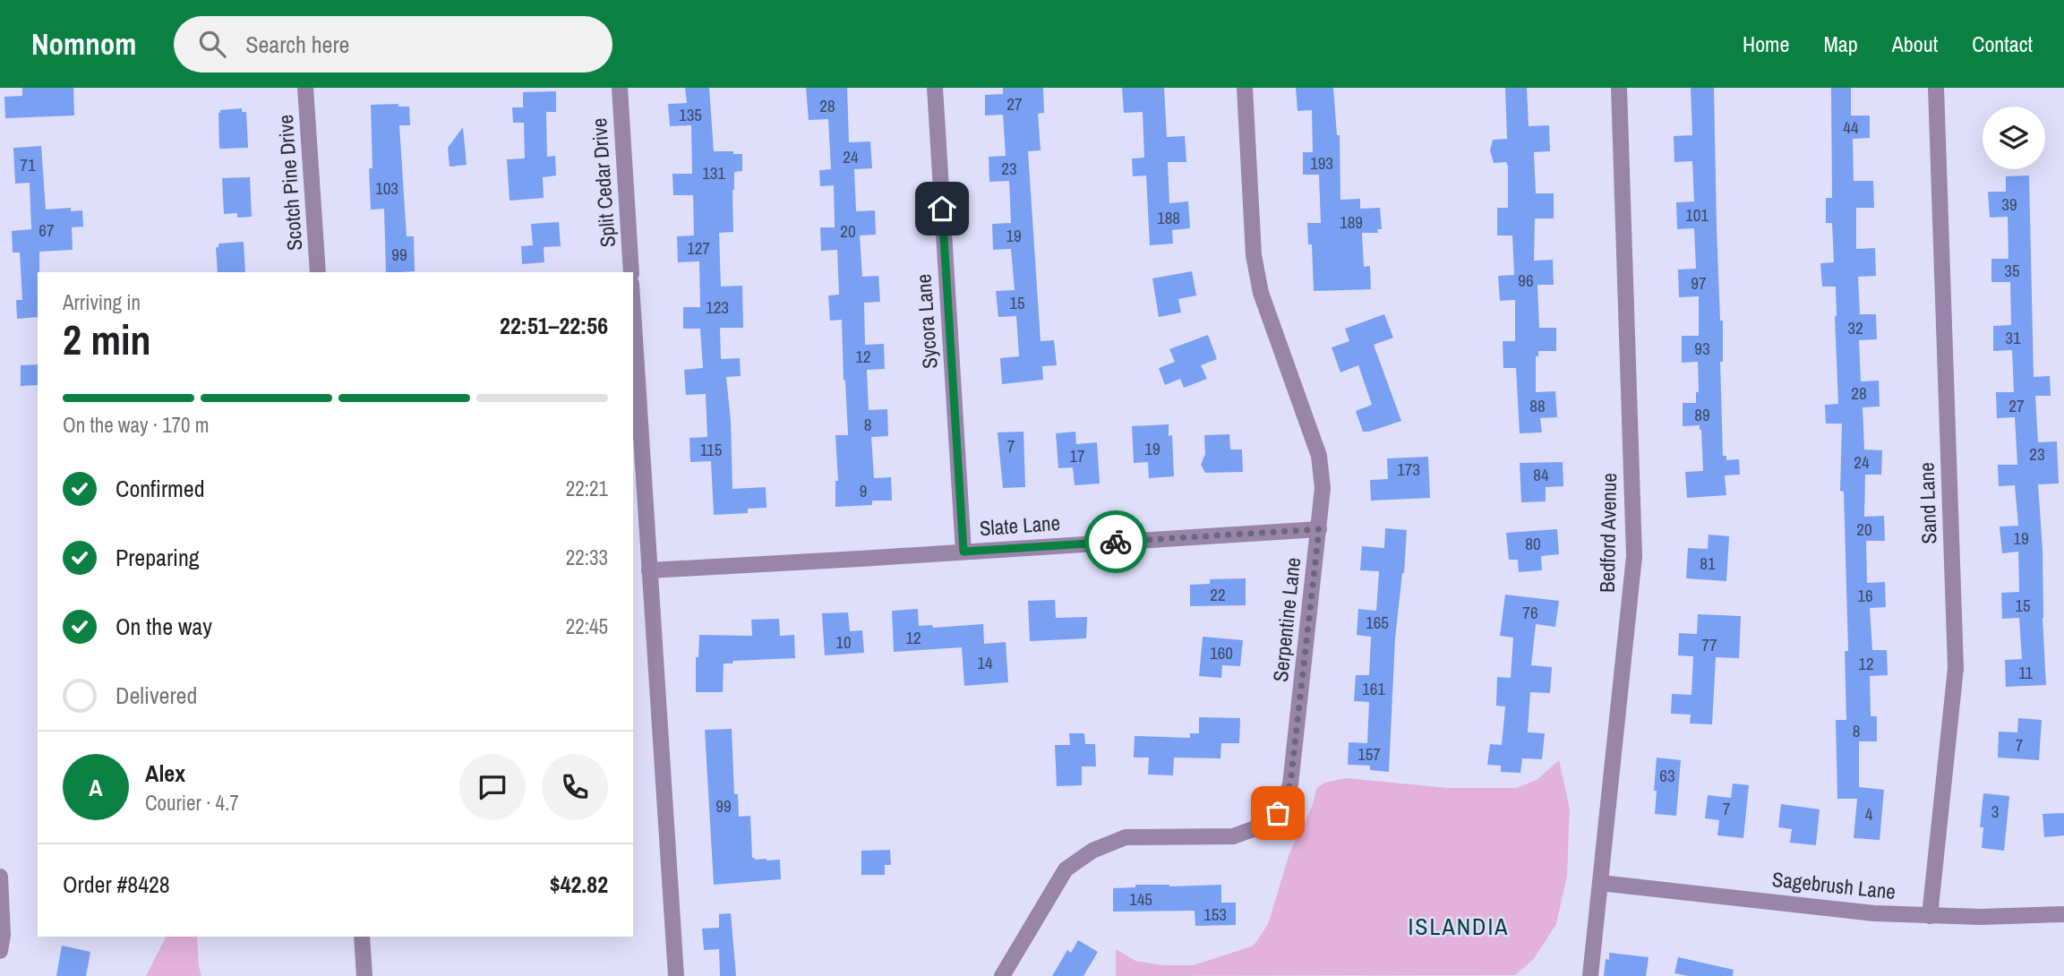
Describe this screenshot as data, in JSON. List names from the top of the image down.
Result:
{
  "streets": {
    "street": [
      "Scotch Pine Drive",
      "Split Cedar Drive",
      "Sycora Lane",
      "Sand Lane",
      "Slate Lane",
      "Bedford Avenue",
      "Serpentine Lane",
      "Sagebrush Lane"
    ]
  },
  "crossings": [
    ["Sycora Lane", "Slate Lane"],
    ["Sand Lane", "Sagebrush Lane"],
    ["Slate Lane", "Serpentine Lane"],
    ["Bedford Avenue", "Sagebrush Lane"]
  ],
  "districts": ["ISLANDIA"],
  "house_numbers": [
    "27",
    "28",
    "135",
    "44",
    "24",
    "193",
    "71",
    "23",
    "131",
    "103",
    "39",
    "101",
    "188",
    "189",
    "67",
    "20",
    "19",
    "127",
    "99",
    "35",
    "96",
    "97",
    "15",
    "123",
    "32",
    "31",
    "93",
    "12",
    "28",
    "88",
    "27",
    "89",
    "8",
    "7",
    "19",
    "115",
    "23",
    "17",
    "24",
    "173",
    "84",
    "9",
    "20",
    "19",
    "80",
    "81",
    "22",
    "16",
    "15",
    "76",
    "165",
    "12",
    "10",
    "77",
    "160",
    "14",
    "12",
    "11",
    "161",
    "8",
    "7",
    "157",
    "63",
    "99",
    "7",
    "3",
    "4",
    "145",
    "153"
  ],
  "page": {
    "header": "Nomnom",
    "search": "Search here",
    "nav": [
      "Home",
      "Map",
      "About",
      "Contact"
    ],
    "heading": ["2 min", "Arriving in", "22:51–22:56"],
    "panel": [
      "Alex",
      "Courier · 4.7",
      "Order #8428",
      "$42.82"
    ],
    "bar": "On the way · 170 m",
    "list": [
      ["Confirmed", "22:21"],
      ["Preparing", "22:33"],
      ["On the way", "22:45"],
      "Delivered"
    ],
    "round": "A"
  }
}
